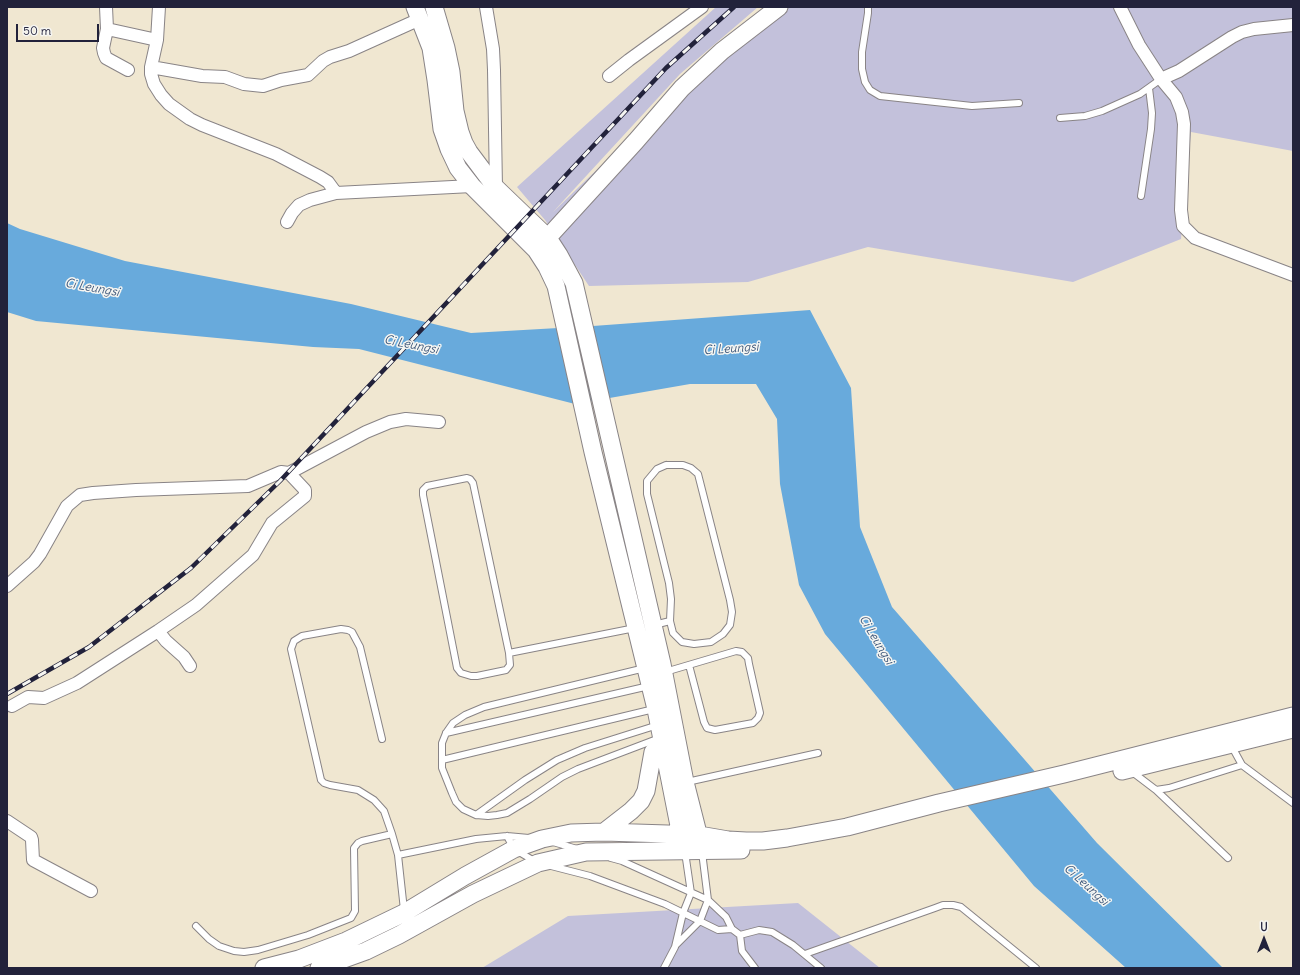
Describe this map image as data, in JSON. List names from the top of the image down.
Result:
{
  "water": ["Ci Leungsi"],
  "scale_bar": "50 m",
  "north": "top"
}
